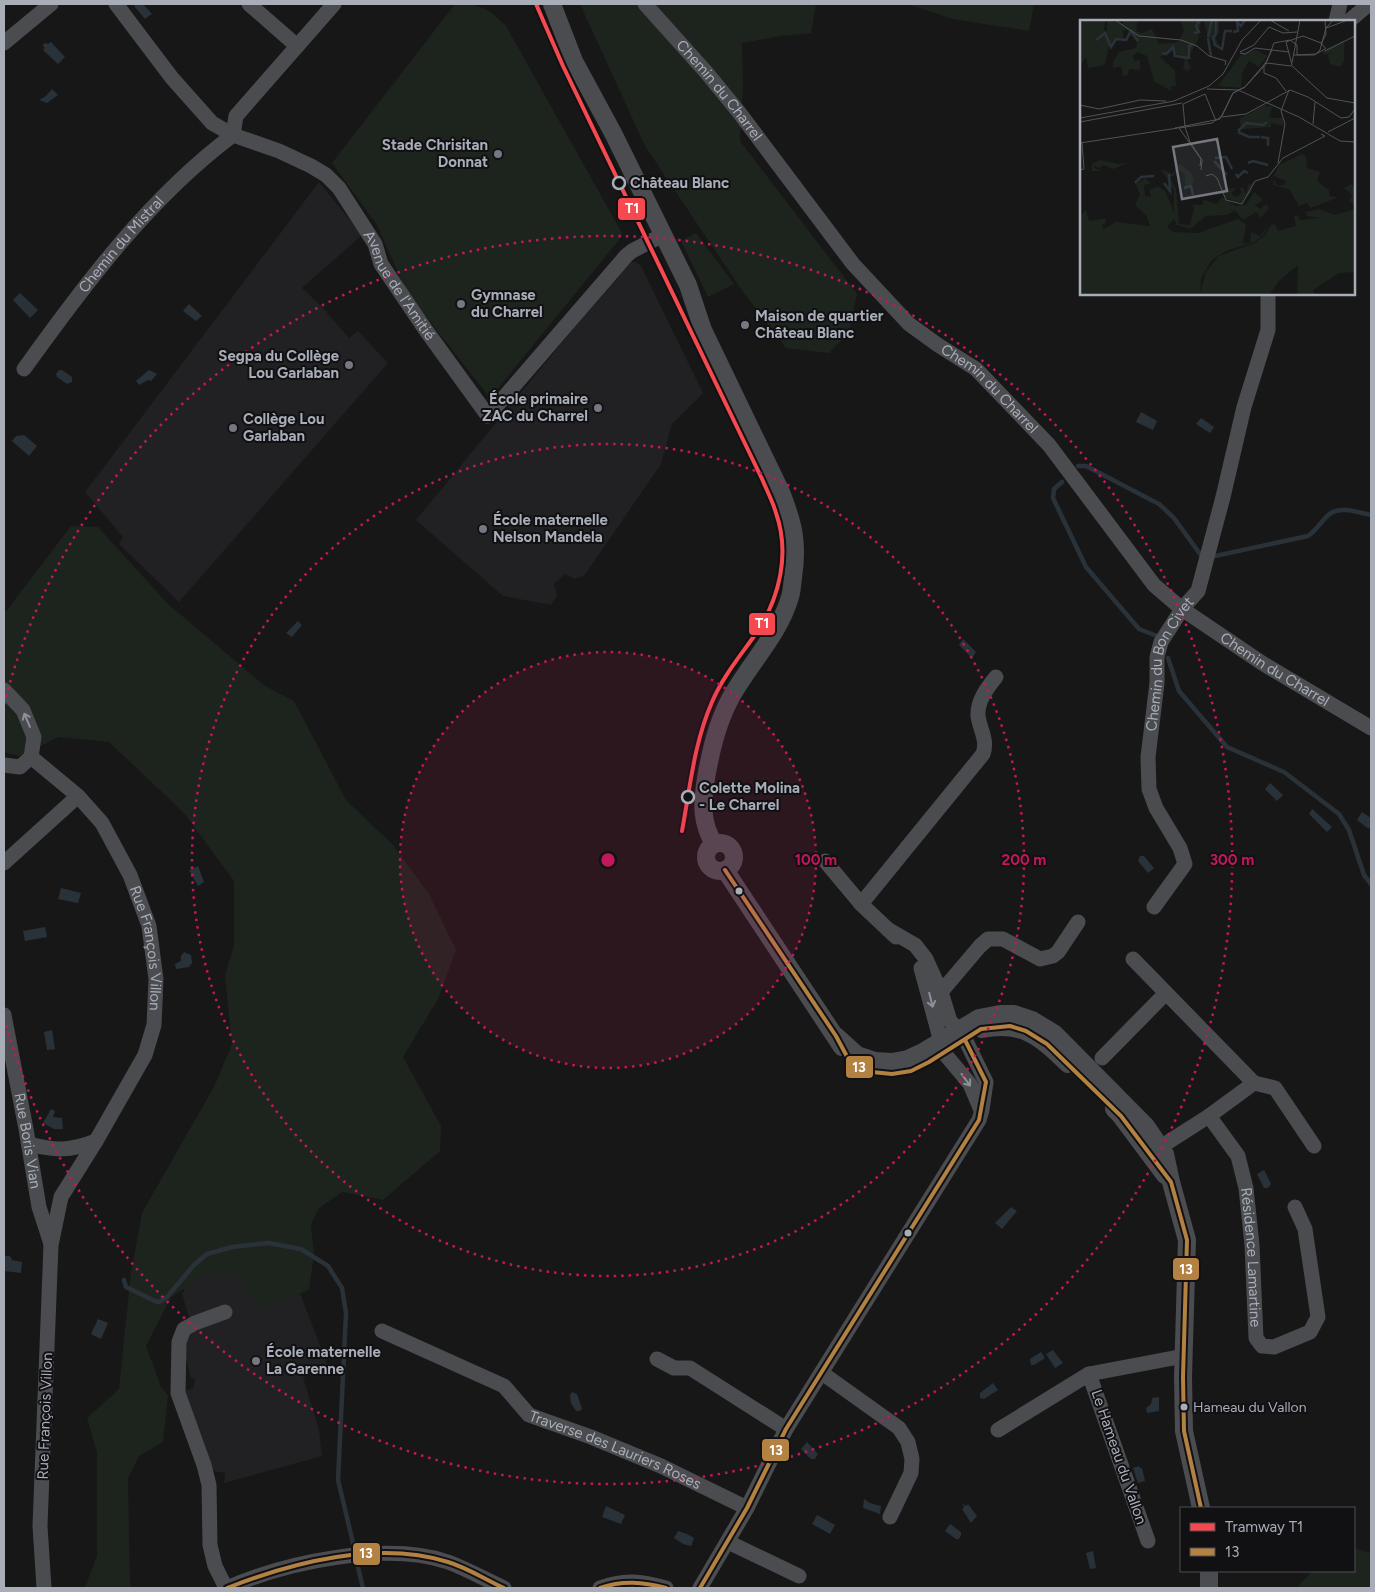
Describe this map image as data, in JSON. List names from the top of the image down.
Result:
{
  "streets": {
    "street": [
      "Chemin du Charrel",
      "Chemin du Mistral",
      "Avenue de l'Amitié",
      "Chemin du Bon Civet",
      "Rue François Villon",
      "Rue Boris Vian",
      "Résidence Lamartine",
      "Traverse des Lauriers Roses",
      "Le Hameau du Vallon"
    ]
  },
  "crossings": [
    ["Chemin du Charrel", "Chemin du Bon Civet"],
    ["Chemin du Mistral", "Avenue de l'Amitié"],
    ["Rue François Villon", "Rue Boris Vian"]
  ],
  "places": [
    "Stade Chrisitan Donnat",
    "Château Blanc",
    "Gymnase du Charrel",
    "Maison de quartier Château Blanc",
    "Segpa du Collège Lou Garlaban",
    "École primaire ZAC du Charrel",
    "Collège Lou Garlaban",
    "École maternelle Nelson Mandela",
    "Colette Molina - Le Charrel",
    "École maternelle La Garenne",
    "Hameau du Vallon"
  ],
  "lines": ["tram line T1", "transit line 13"],
  "legend": ["Tramway T1", "13"],
  "rings": ["100 m", "200 m", "300 m"]
}
